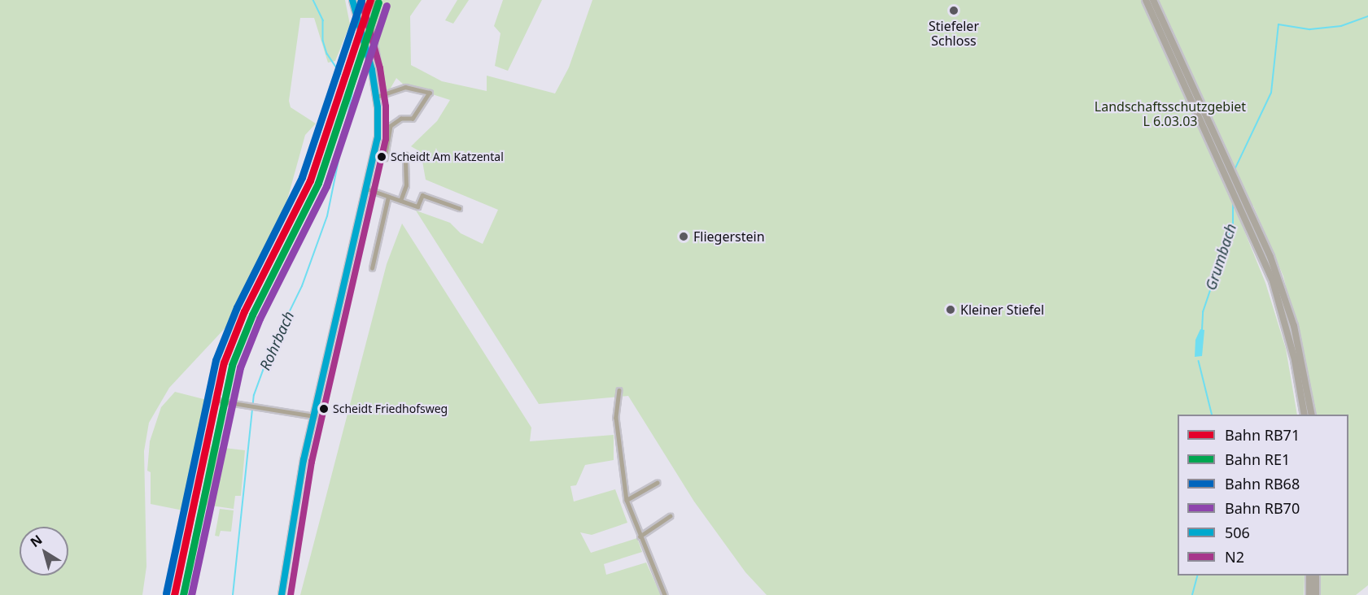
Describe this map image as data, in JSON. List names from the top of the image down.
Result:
{
  "water": ["Grumbach", "Rohrbach"],
  "parks": ["Landschaftsschutzgebiet L 6.03.03"],
  "places": [
    "Stiefeler Schloss",
    "Scheidt Am Katzental",
    "Fliegerstein",
    "Kleiner Stiefel",
    "Scheidt Friedhofsweg"
  ],
  "lines": [
    "rail line RB71",
    "rail line RB68",
    "transit line 506",
    "transit line N2",
    "rail line RE1",
    "rail line RB70"
  ],
  "legend": [
    "Bahn RB71",
    "Bahn RE1",
    "Bahn RB68",
    "Bahn RB70",
    "506",
    "N2"
  ],
  "north": "top left"
}
